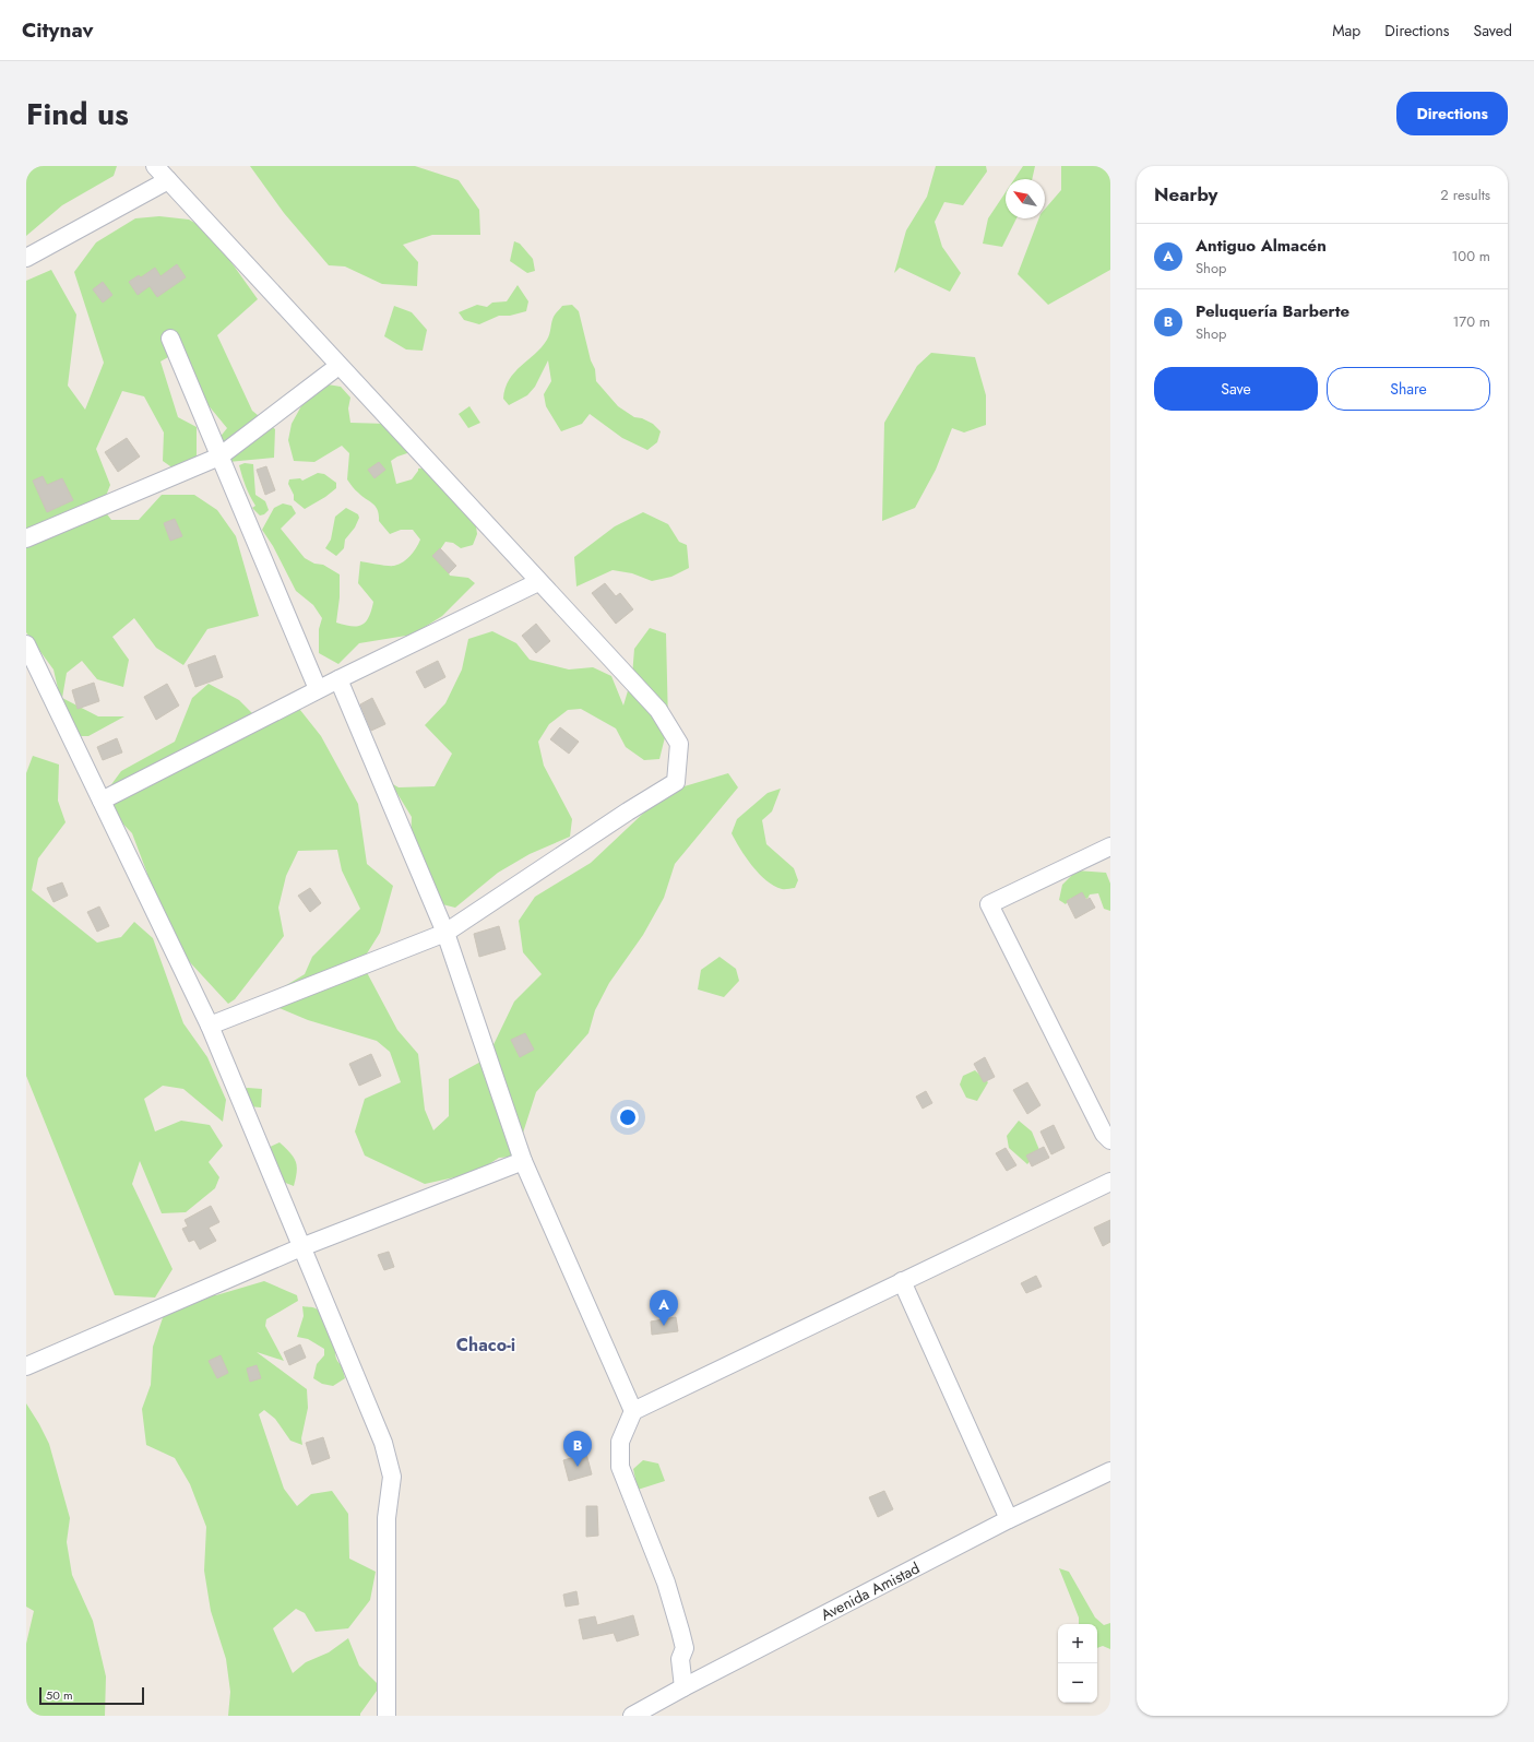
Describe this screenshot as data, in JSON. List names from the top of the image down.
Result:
{
  "streets": {
    "street": ["Avenida Amistad"]
  },
  "districts": ["Chaco-i"],
  "scale_bar": "50 m",
  "north": "top left",
  "page": {
    "header": "Citynav",
    "nav": ["Map", "Directions", "Saved"],
    "title": "Find us",
    "buttons": [
      "Directions",
      ["Save", "Share"]
    ],
    "heading": ["Nearby", "2 results"],
    "list": [
      {
        "mark": "A",
        "name": "Antiguo Almacén",
        "note": "Shop",
        "value": "100 m"
      },
      {
        "mark": "B",
        "name": "Peluquería Barberte",
        "note": "Shop",
        "value": "170 m"
      }
    ],
    "pins": ["A", "B"],
    "map_buttons": ["+", "−"],
    "scale": "50 m"
  }
}
